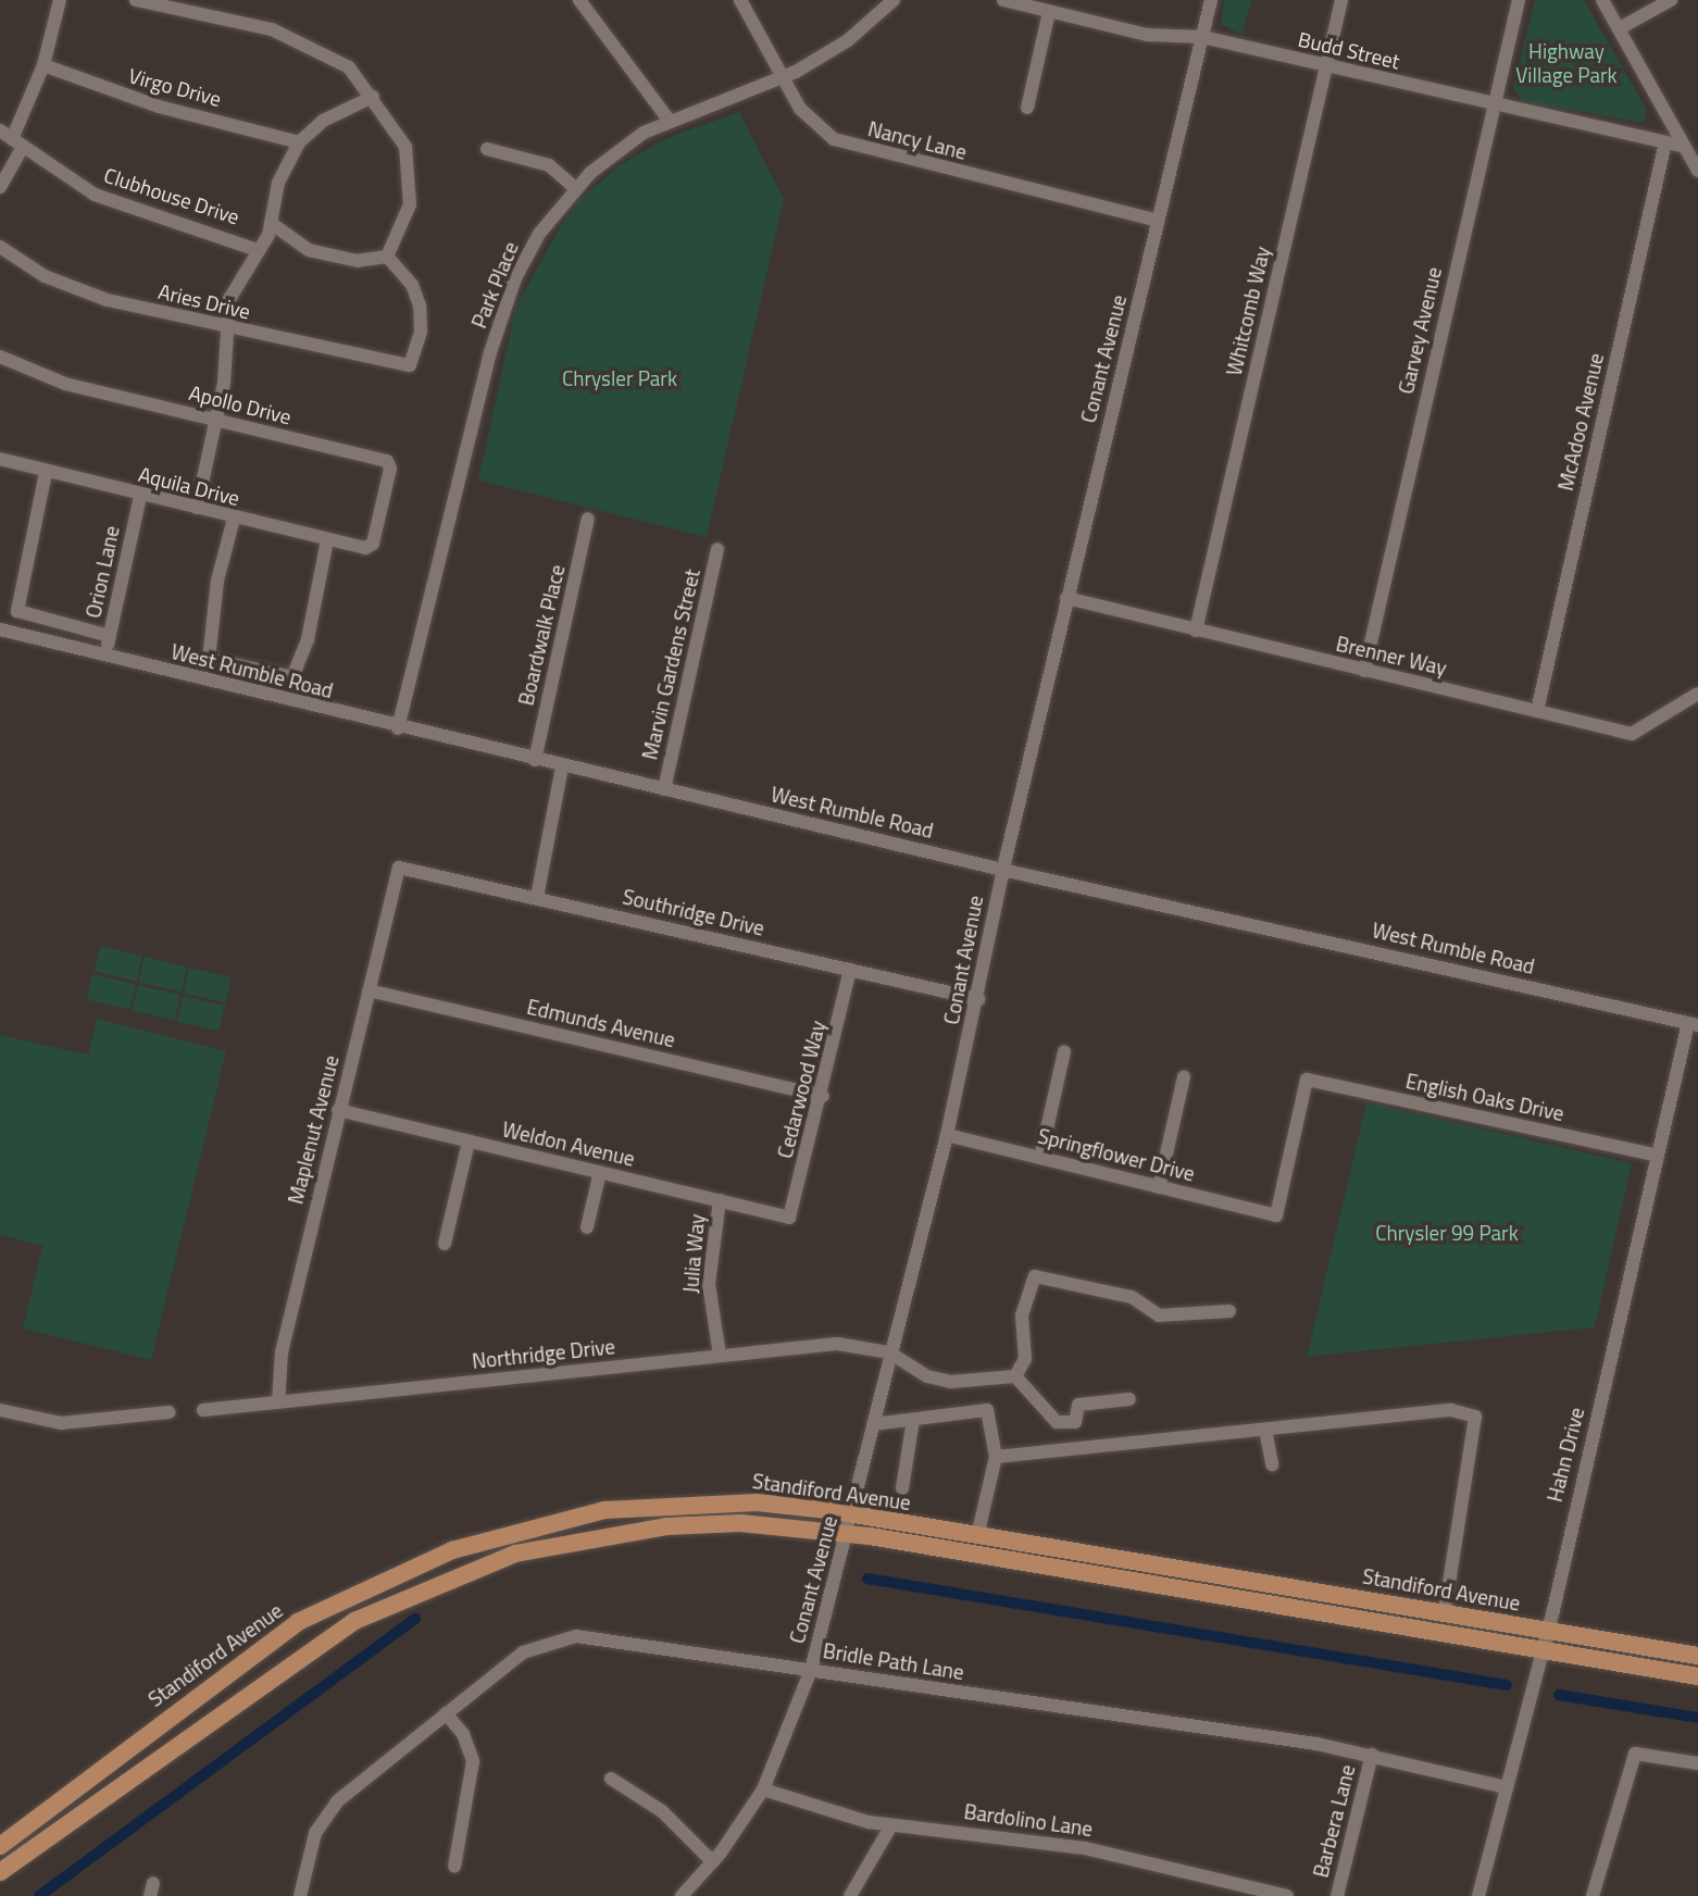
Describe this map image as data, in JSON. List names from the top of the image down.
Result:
{
  "streets": {
    "main road": ["Standiford Avenue"],
    "street": [
      "Budd Street",
      "Virgo Drive",
      "Nancy Lane",
      "Clubhouse Drive",
      "Park Place",
      "Aries Drive",
      "Whitcomb Way",
      "Garvey Avenue",
      "Conant Avenue",
      "Apollo Drive",
      "McAdoo Avenue",
      "Aquila Drive",
      "Orion Lane",
      "Boardwalk Place",
      "Brenner Way",
      "Marvin Gardens Street",
      "West Rumble Road",
      "Southridge Drive",
      "Edmunds Avenue",
      "Cedarwood Way",
      "English Oaks Drive",
      "Maplenut Avenue",
      "Weldon Avenue",
      "Springflower Drive",
      "Julia Way",
      "Northridge Drive",
      "Hahn Drive",
      "Bridle Path Lane",
      "Bardolino Lane",
      "Barbera Lane"
    ]
  },
  "crossings": [
    ["Budd Street", "Whitcomb Way"],
    ["Budd Street", "Garvey Avenue"],
    ["Budd Street", "Conant Avenue"],
    ["Budd Street", "McAdoo Avenue"],
    ["Virgo Drive", "Aries Drive"],
    ["Nancy Lane", "Park Place"],
    ["Nancy Lane", "Conant Avenue"],
    ["Park Place", "West Rumble Road"],
    ["Whitcomb Way", "Brenner Way"],
    ["Garvey Avenue", "Brenner Way"],
    ["Conant Avenue", "Brenner Way"],
    ["Conant Avenue", "West Rumble Road"],
    ["Conant Avenue", "Southridge Drive"],
    ["Conant Avenue", "Springflower Drive"],
    ["Conant Avenue", "Northridge Drive"],
    ["Conant Avenue", "Standiford Avenue"],
    ["Conant Avenue", "Bridle Path Lane"],
    ["Conant Avenue", "Bardolino Lane"],
    ["Apollo Drive", "Aquila Drive"],
    ["McAdoo Avenue", "Brenner Way"],
    ["Aquila Drive", "Orion Lane"],
    ["Orion Lane", "West Rumble Road"],
    ["Boardwalk Place", "West Rumble Road"],
    ["Marvin Gardens Street", "West Rumble Road"],
    ["West Rumble Road", "Hahn Drive"],
    ["Southridge Drive", "Cedarwood Way"],
    ["Southridge Drive", "Maplenut Avenue"],
    ["Edmunds Avenue", "Cedarwood Way"],
    ["Edmunds Avenue", "Maplenut Avenue"],
    ["Cedarwood Way", "Weldon Avenue"],
    ["English Oaks Drive", "Springflower Drive"],
    ["English Oaks Drive", "Hahn Drive"],
    ["Maplenut Avenue", "Weldon Avenue"],
    ["Maplenut Avenue", "Northridge Drive"],
    ["Weldon Avenue", "Julia Way"],
    ["Julia Way", "Northridge Drive"],
    ["Hahn Drive", "Standiford Avenue"],
    ["Hahn Drive", "Bridle Path Lane"],
    ["Bridle Path Lane", "Barbera Lane"]
  ],
  "parks": ["Highway Village Park", "Chrysler Park", "Chrysler 99 Park"]
}
